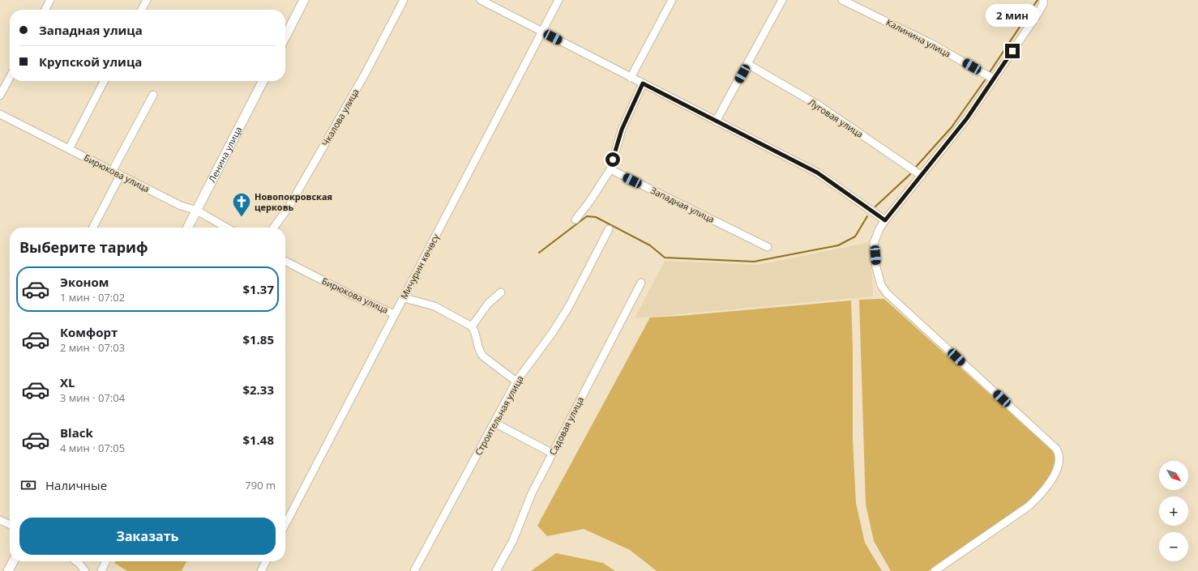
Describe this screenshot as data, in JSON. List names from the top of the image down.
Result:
{
  "streets": {
    "main road": ["Ленина улица"],
    "street": [
      "Калинина улица",
      "Чкалова улица",
      "Луговая улица",
      "Бирюкова улица",
      "Западная улица",
      "Мичурин көчөсү",
      "Строительная улица",
      "Садовая улица"
    ]
  },
  "crossings": [
    ["Ленина улица", "Бирюкова улица"],
    ["Бирюкова улица", "Мичурин көчөсү"]
  ],
  "places": {
    "church": ["Новопокровская церковь"]
  },
  "north": "bottom right",
  "page": {
    "bubble": "2 мин",
    "banner": ["Западная улица", "Крупской улица"],
    "heading": "Выберите тариф",
    "list": [
      {
        "name": "Эконом",
        "note": "1 мин · 07:02",
        "value": "$1.37"
      },
      {
        "name": "Комфорт",
        "note": "2 мин · 07:03",
        "value": "$1.85"
      },
      {
        "name": "XL",
        "note": "3 мин · 07:04",
        "value": "$2.33"
      },
      {
        "name": "Black",
        "note": "4 мин · 07:05",
        "value": "$1.48"
      }
    ],
    "map_buttons": ["+", "−"],
    "pay": ["Наличные", "790 m"],
    "buttons": "Заказать"
  }
}
